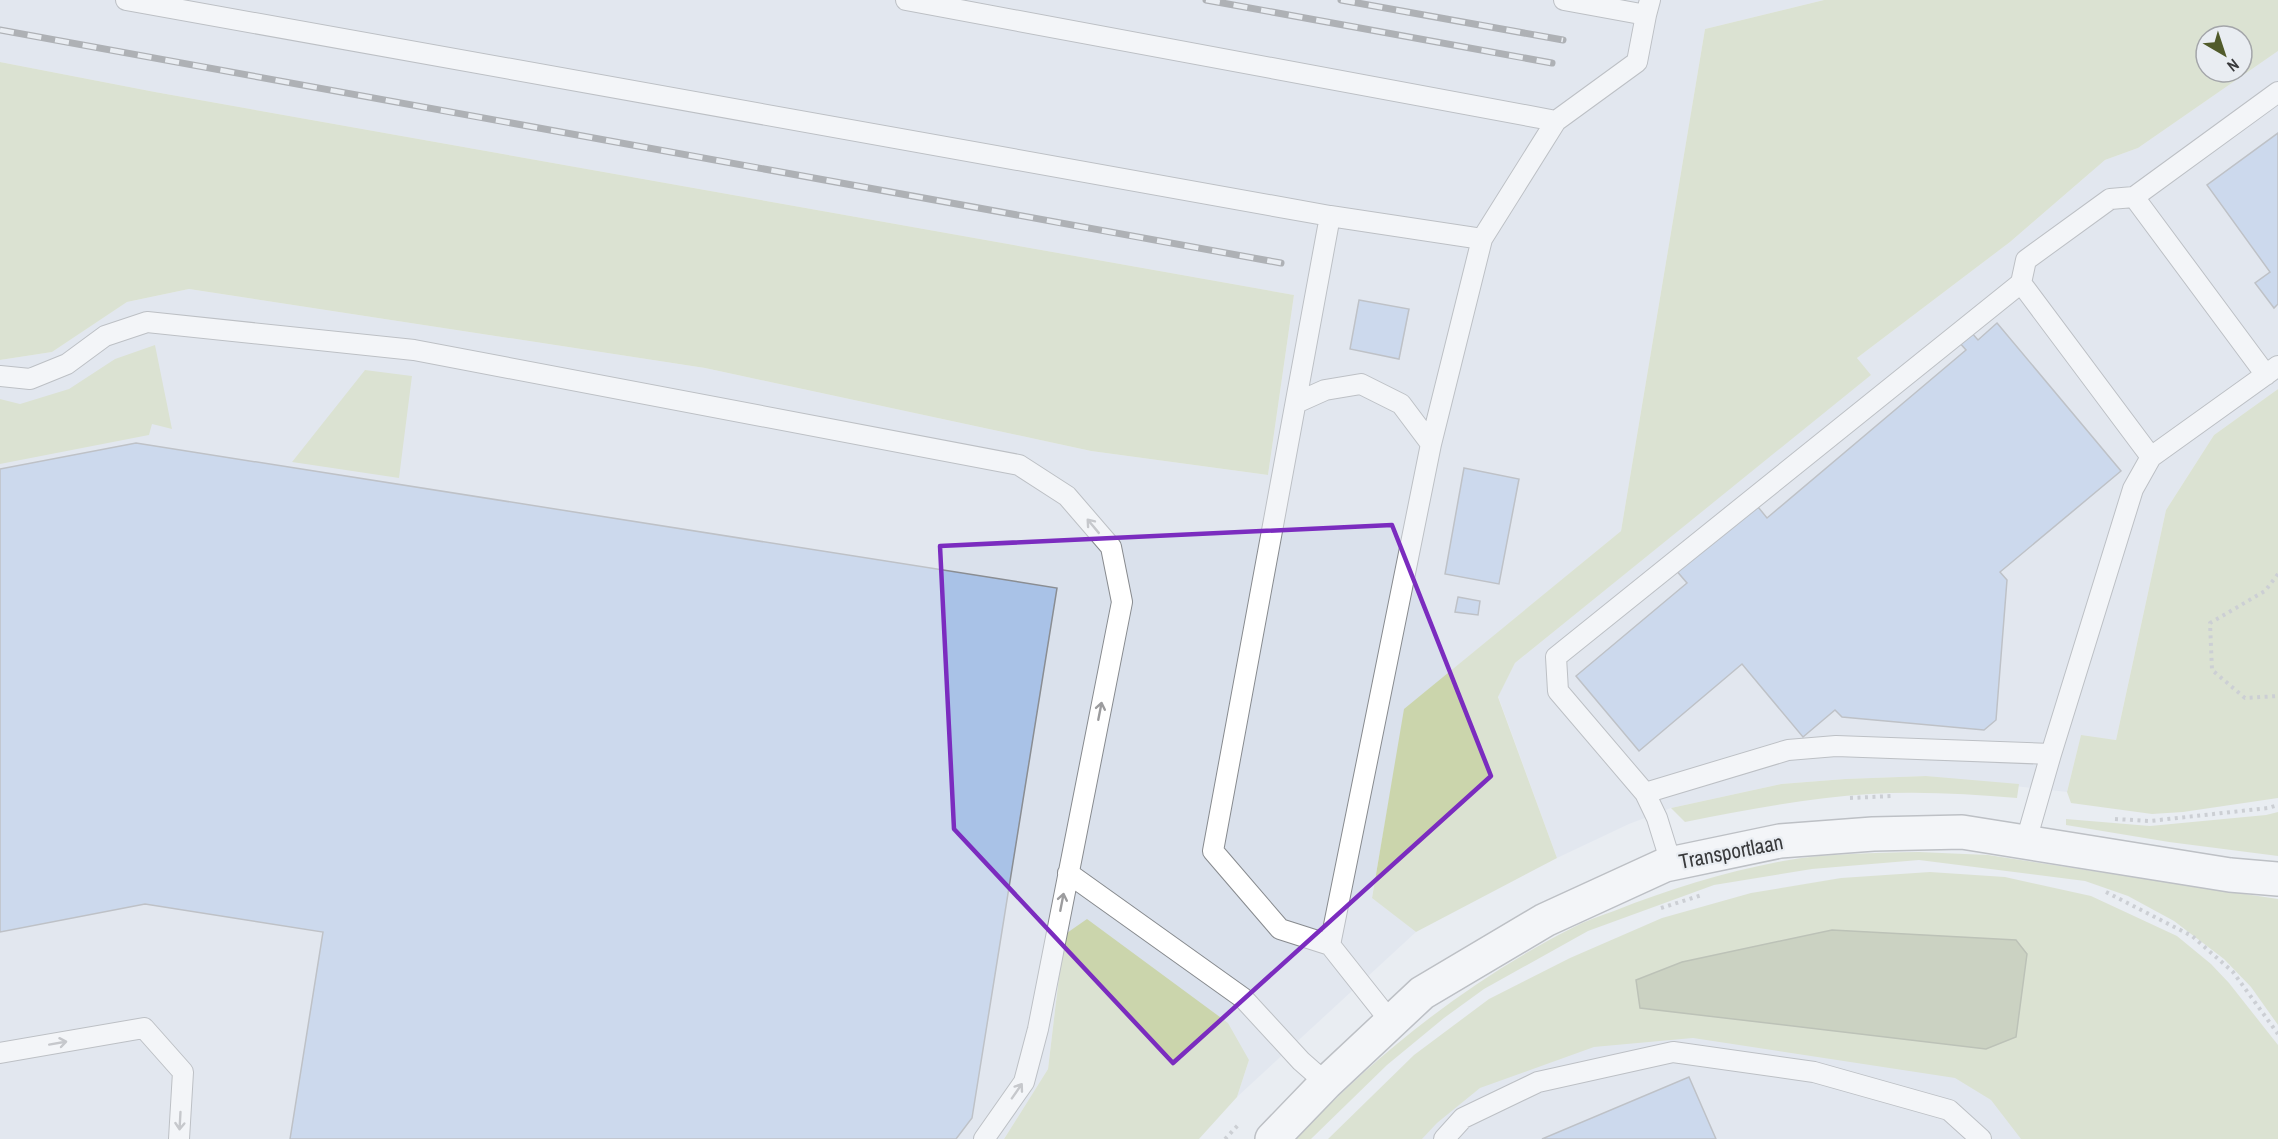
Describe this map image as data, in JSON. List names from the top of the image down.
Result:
{
  "streets": {
    "street": ["Transportlaan"]
  },
  "north": "bottom right"
}
